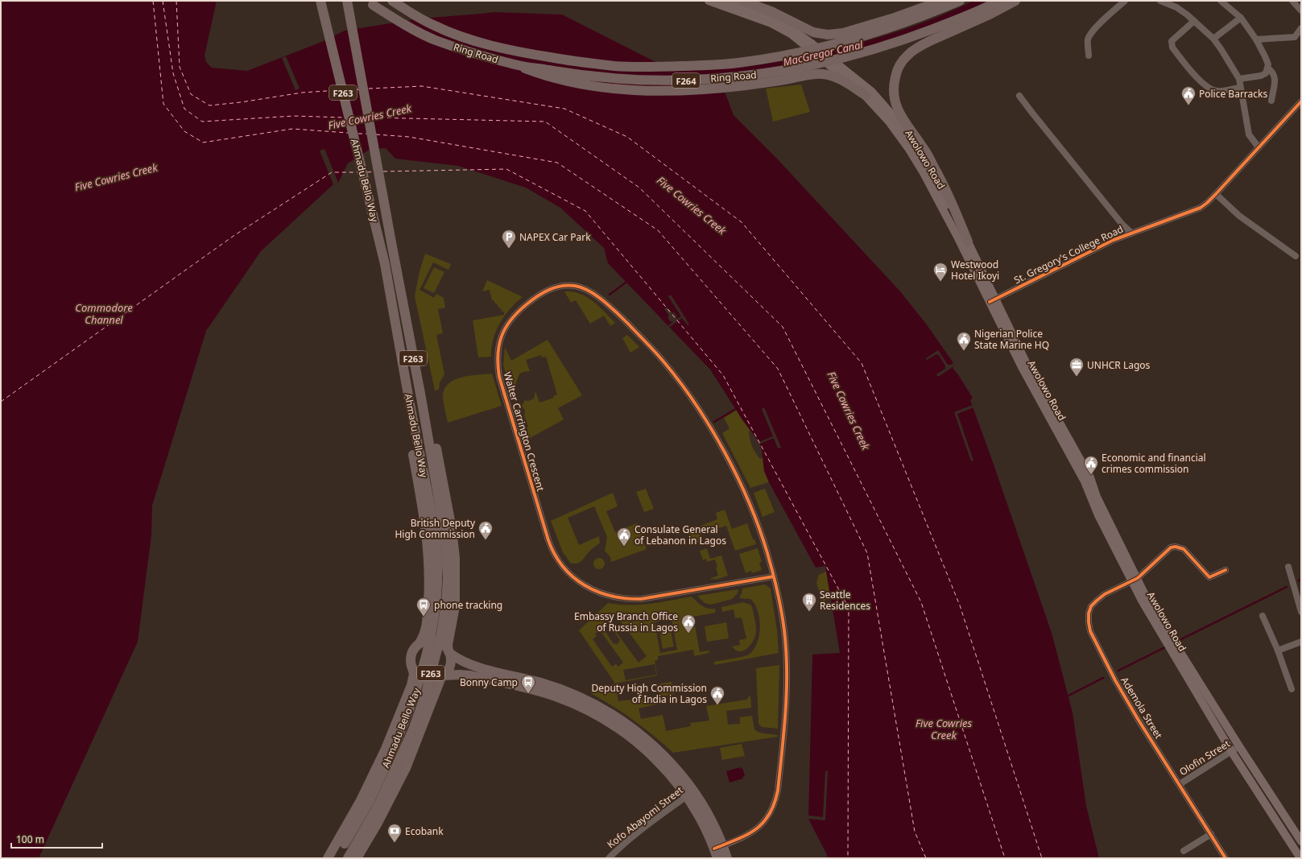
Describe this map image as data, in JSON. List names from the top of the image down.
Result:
{
  "streets": {
    "highway": [
      "Ring Road",
      "F264",
      "F263",
      "Ahmadu Bello Way"
    ],
    "main road": ["Awolowo Road"],
    "street": [
      "St. Gregory's College Road",
      "Walter Carrington Crescent",
      "Ademola Street",
      "Olofin Street",
      "Kofo Abayomi Street"
    ]
  },
  "crossings": [
    ["Awolowo Road", "St. Gregory's College Road"],
    ["Awolowo Road", "Ademola Street"],
    ["Awolowo Road", "Olofin Street"],
    ["Ademola Street", "Olofin Street"]
  ],
  "water": ["MacGregor Canal", "Five Cowries Creek", "Commodore Channel"],
  "places": {
    "public building": [
      "Police Barracks",
      "Nigerian Police State Marine HQ",
      "Economic and financial crimes commission",
      "British Deputy High Commission",
      "Consulate General of Lebanon in Lagos",
      "Embassy Branch Office of Russia in Lagos",
      "Deputy High Commission of India in Lagos"
    ],
    "parking": ["NAPEX Car Park"],
    "hotel": ["Westwood Hotel Ikoyi"],
    "office": ["UNHCR Lagos"],
    "building": ["Seattle Residences"],
    "bus stop": ["phone tracking", "Bonny Camp"],
    "bank": ["Ecobank"]
  },
  "scale_bar": "100 m"
}
